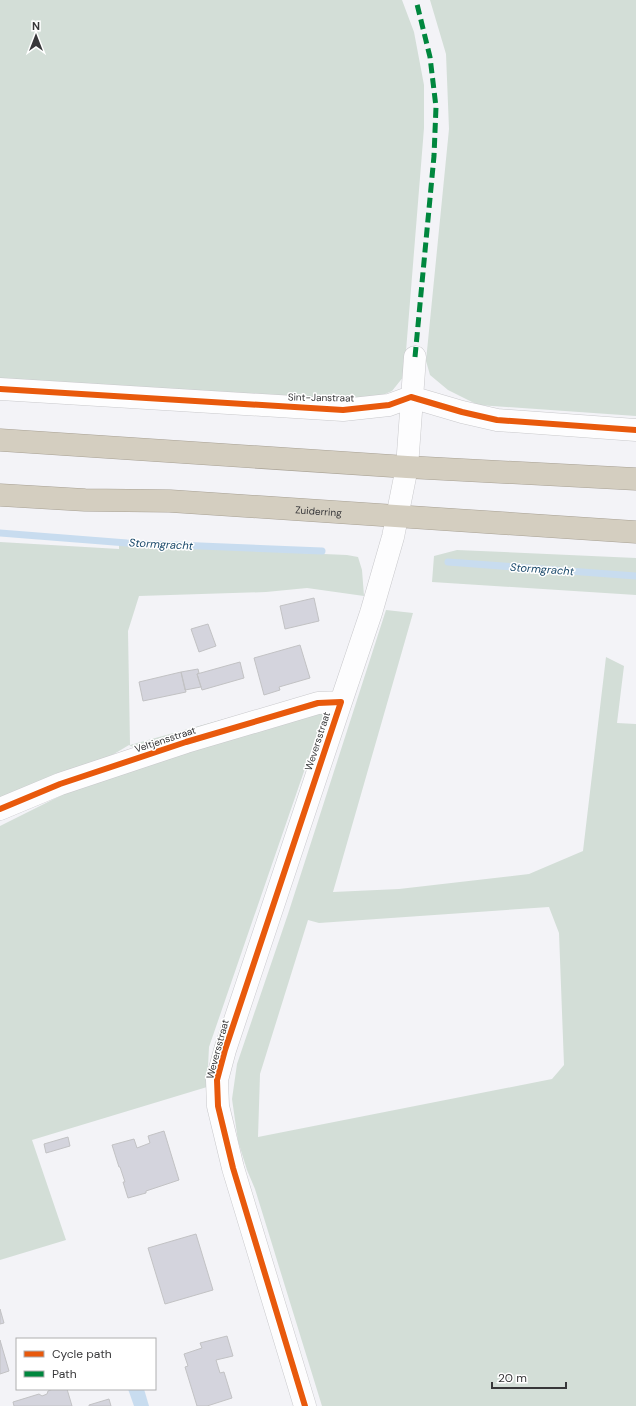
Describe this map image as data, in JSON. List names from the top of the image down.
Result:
{
  "streets": {
    "highway": ["Zuiderring"],
    "street": ["Sint-Janstraat", "Veltjensstraat", "Weversstraat"]
  },
  "crossings": [
    ["Sint-Janstraat", "Weversstraat"],
    ["Zuiderring", "Weversstraat"],
    ["Veltjensstraat", "Weversstraat"]
  ],
  "water": ["Stormgracht"],
  "legend": ["Cycle path", "Path"],
  "scale_bar": "20 m",
  "north": "top"
}
